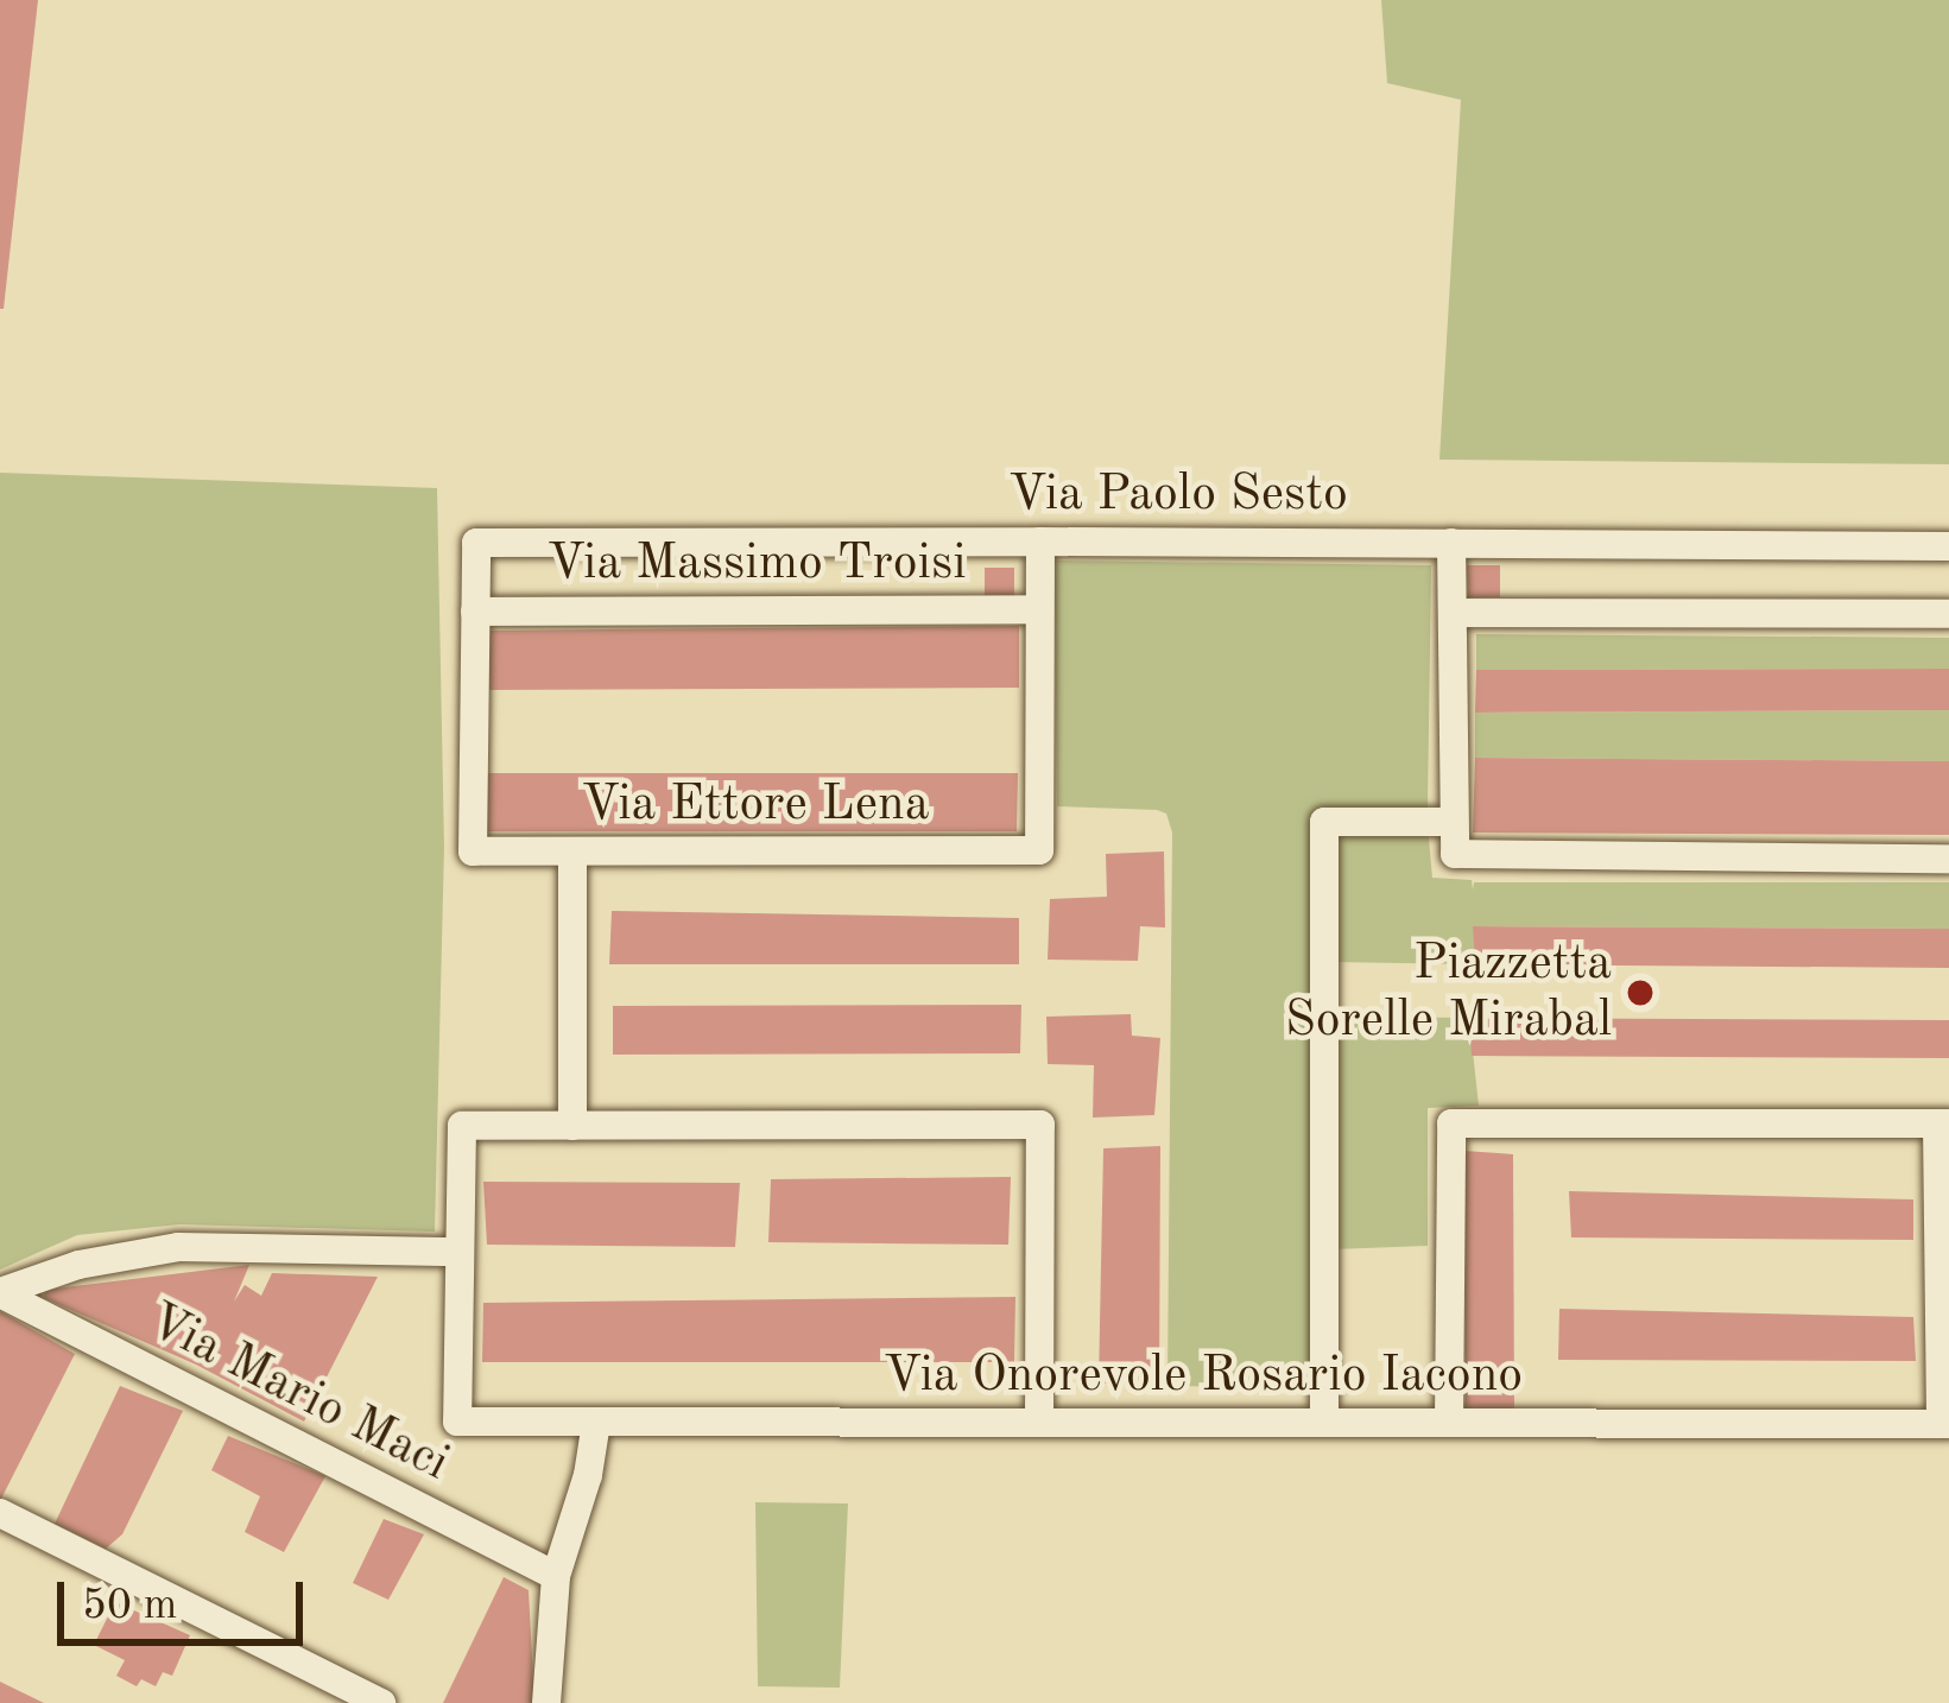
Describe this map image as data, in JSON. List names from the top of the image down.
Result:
{
  "streets": {
    "street": [
      "Via Paolo Sesto",
      "Via Massimo Troisi",
      "Via Ettore Lena",
      "Via Onorevole Rosario Iacono",
      "Via Mario Maci"
    ]
  },
  "crossings": [
    ["Via Paolo Sesto", "Via Massimo Troisi"],
    ["Via Paolo Sesto", "Via Ettore Lena"],
    ["Via Massimo Troisi", "Via Ettore Lena"]
  ],
  "places": ["Piazzetta Sorelle Mirabal"],
  "scale_bar": "50 m"
}
